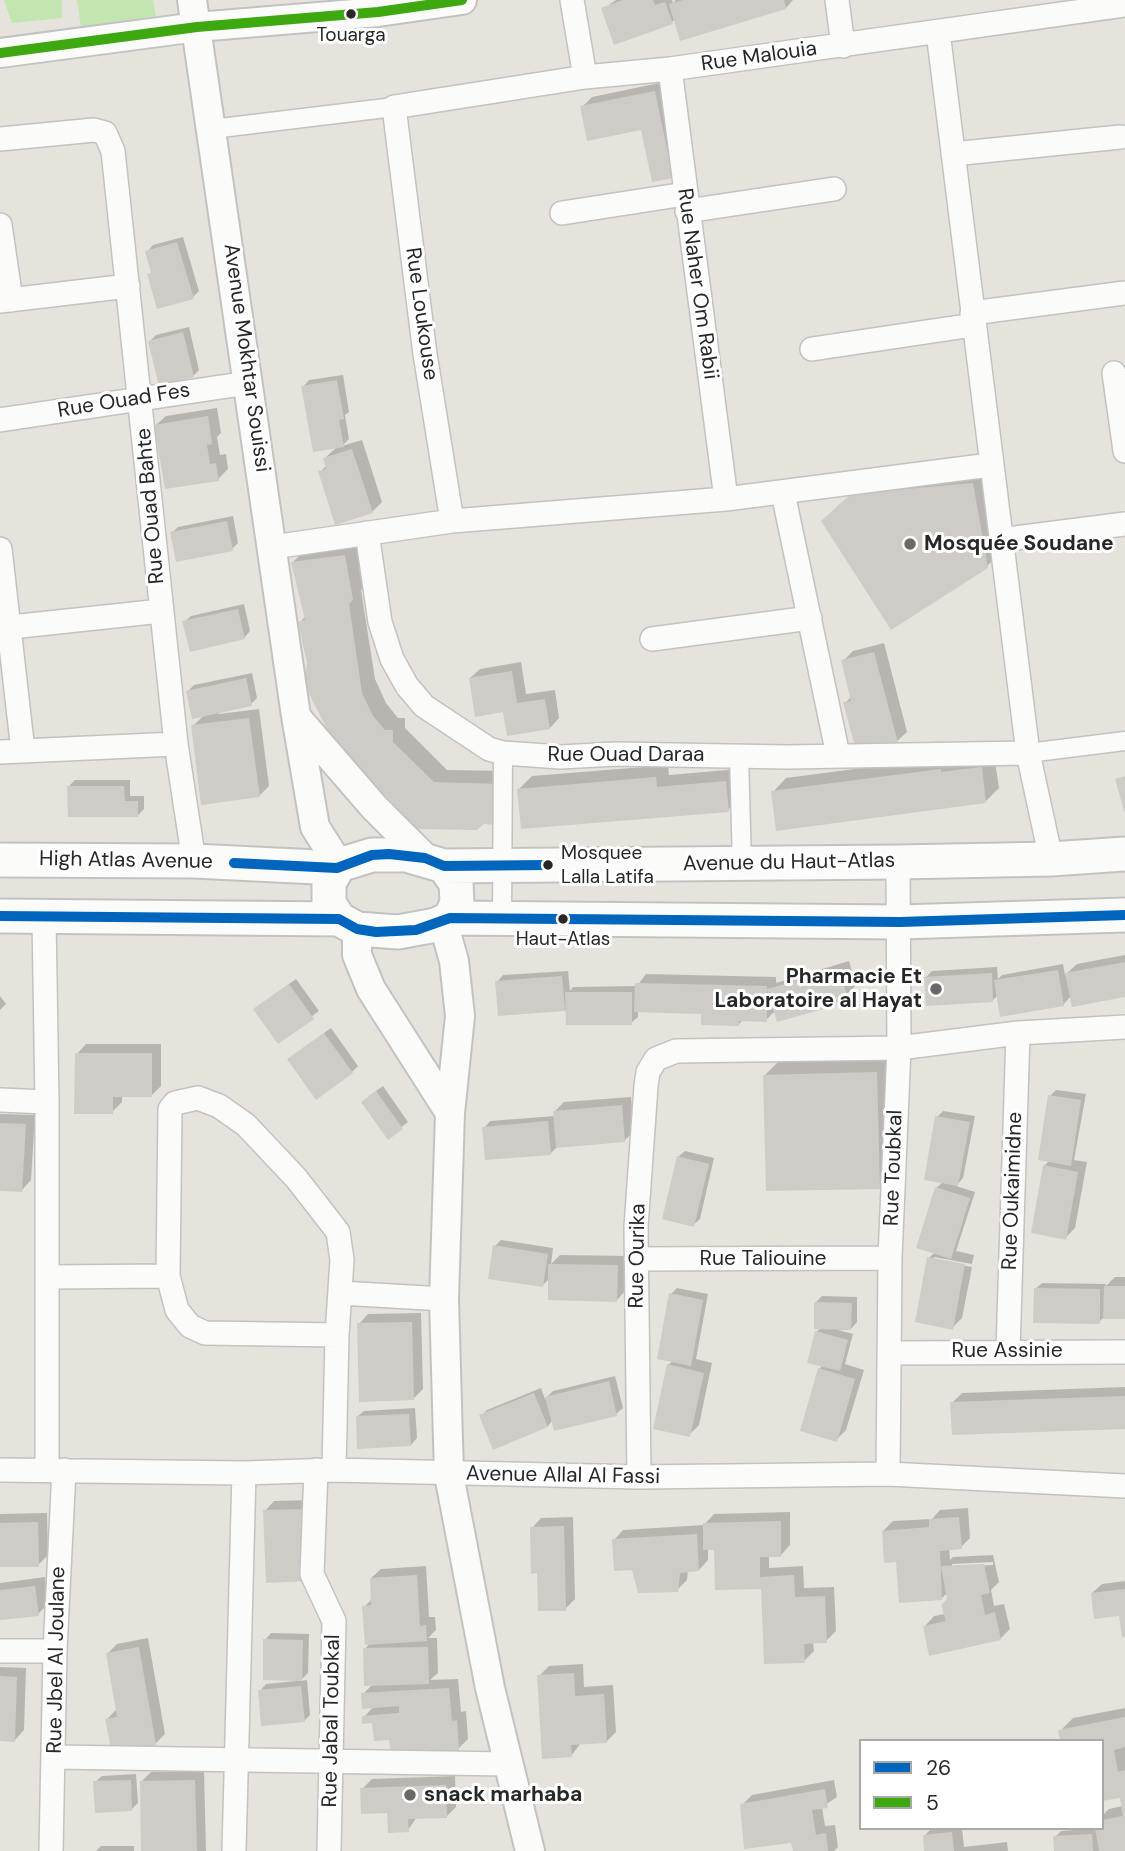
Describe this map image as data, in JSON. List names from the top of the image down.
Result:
{
  "streets": {
    "main road": ["High Atlas Avenue", "Avenue du Haut-Atlas"],
    "street": [
      "Rue Malouia",
      "Rue Naher Om Rabii",
      "Rue Loukouse",
      "Avenue Mokhtar Souissi",
      "Rue Ouad Fes",
      "Rue Ouad Bahte",
      "Rue Ouad Daraa",
      "Rue Toubkal",
      "Rue Oukaimidne",
      "Rue Ourika",
      "Rue Taliouine",
      "Rue Assinie",
      "Avenue Allal Al Fassi",
      "Rue Jbel Al Joulane",
      "Rue Jabal Toubkal"
    ]
  },
  "crossings": [
    ["Rue Malouia", "Rue Naher Om Rabii"],
    ["Rue Malouia", "Rue Loukouse"],
    ["Avenue Mokhtar Souissi", "Rue Ouad Fes"],
    ["Avenue Mokhtar Souissi", "High Atlas Avenue"],
    ["Avenue Mokhtar Souissi", "Avenue du Haut-Atlas"],
    ["Rue Ouad Fes", "Rue Ouad Bahte"],
    ["Rue Ouad Bahte", "High Atlas Avenue"],
    ["High Atlas Avenue", "Avenue du Haut-Atlas"],
    ["Avenue du Haut-Atlas", "Rue Toubkal"],
    ["Rue Toubkal", "Rue Ourika"],
    ["Rue Toubkal", "Rue Taliouine"],
    ["Rue Toubkal", "Rue Assinie"],
    ["Rue Toubkal", "Avenue Allal Al Fassi"],
    ["Rue Oukaimidne", "Rue Assinie"],
    ["Rue Ourika", "Rue Taliouine"],
    ["Rue Ourika", "Avenue Allal Al Fassi"],
    ["Avenue Allal Al Fassi", "Rue Jbel Al Joulane"],
    ["Avenue Allal Al Fassi", "Rue Jabal Toubkal"]
  ],
  "places": [
    "Touarga",
    "Mosquée Soudane",
    "Mosquee Lalla Latifa",
    "Haut-Atlas",
    "Pharmacie Et Laboratoire al Hayat",
    "snack marhaba"
  ],
  "lines": ["transit line 5", "transit line 26"],
  "legend": ["26", "5"]
}
